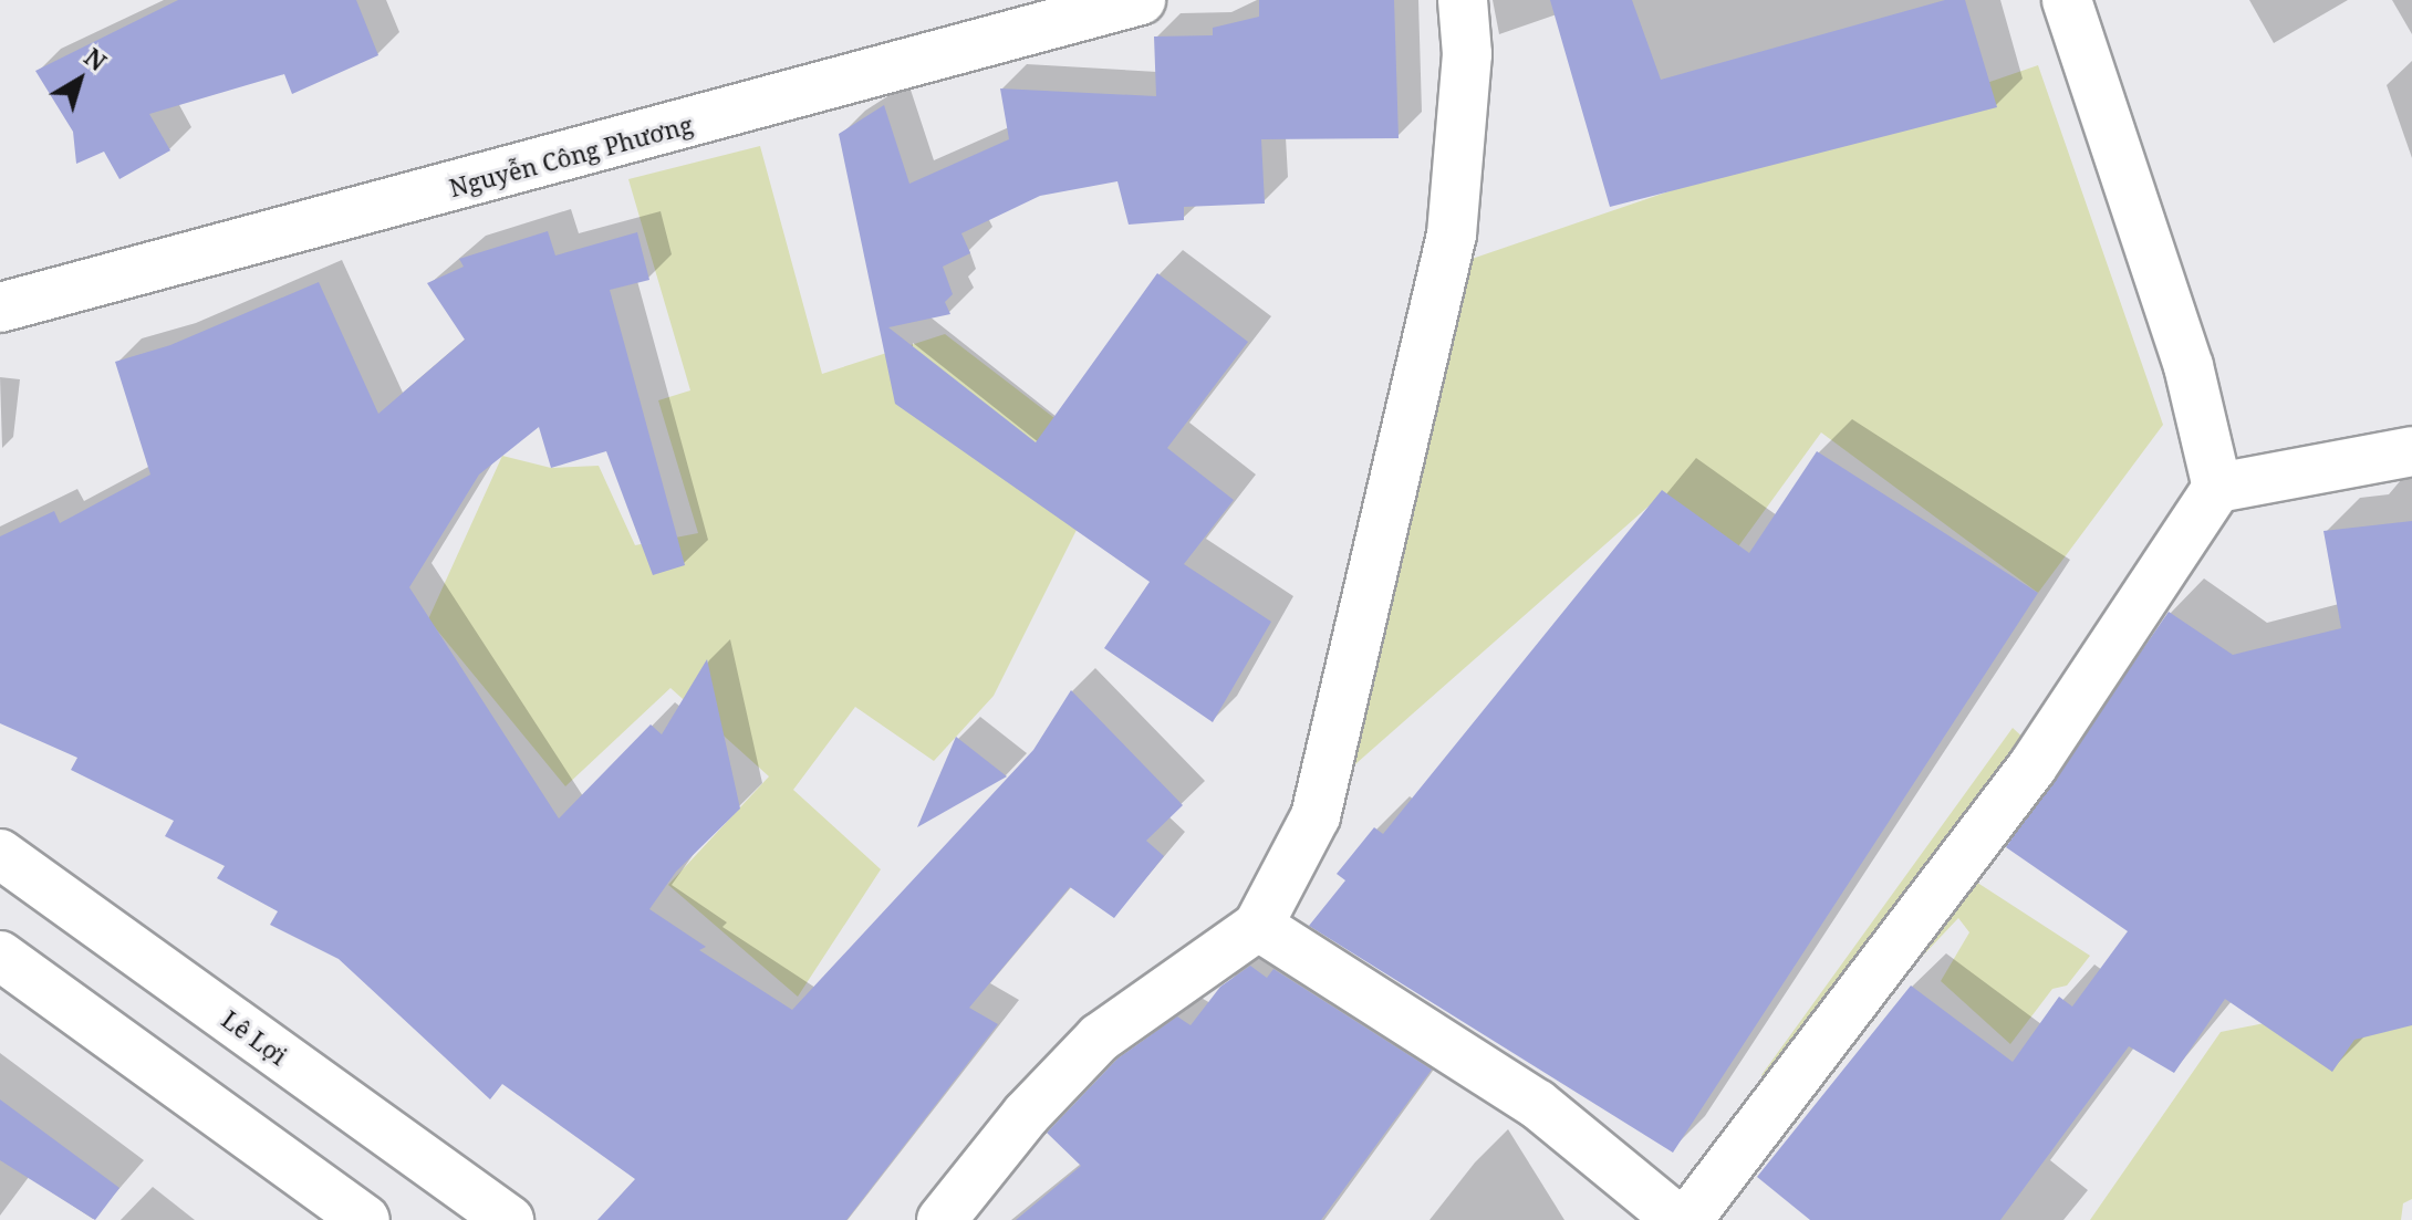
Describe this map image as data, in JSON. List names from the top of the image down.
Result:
{
  "streets": {
    "street": ["Nguyễn Công Phương", "Lê Lợi"]
  },
  "north": "top right"
}
